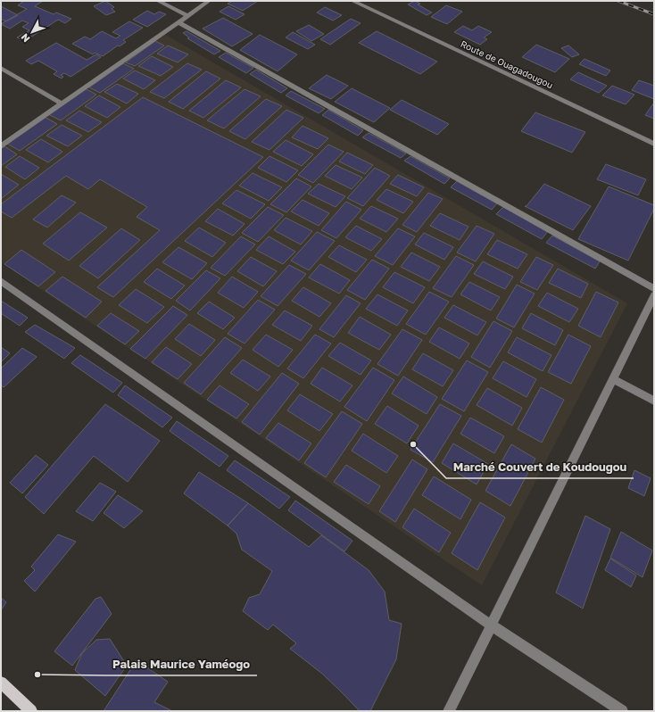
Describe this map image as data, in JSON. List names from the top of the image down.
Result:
{
  "streets": {
    "street": ["Route de Ouagadougou"]
  },
  "places": ["Marché Couvert de Koudougou", "Palais Maurice Yaméogo"],
  "north": "bottom left"
}
